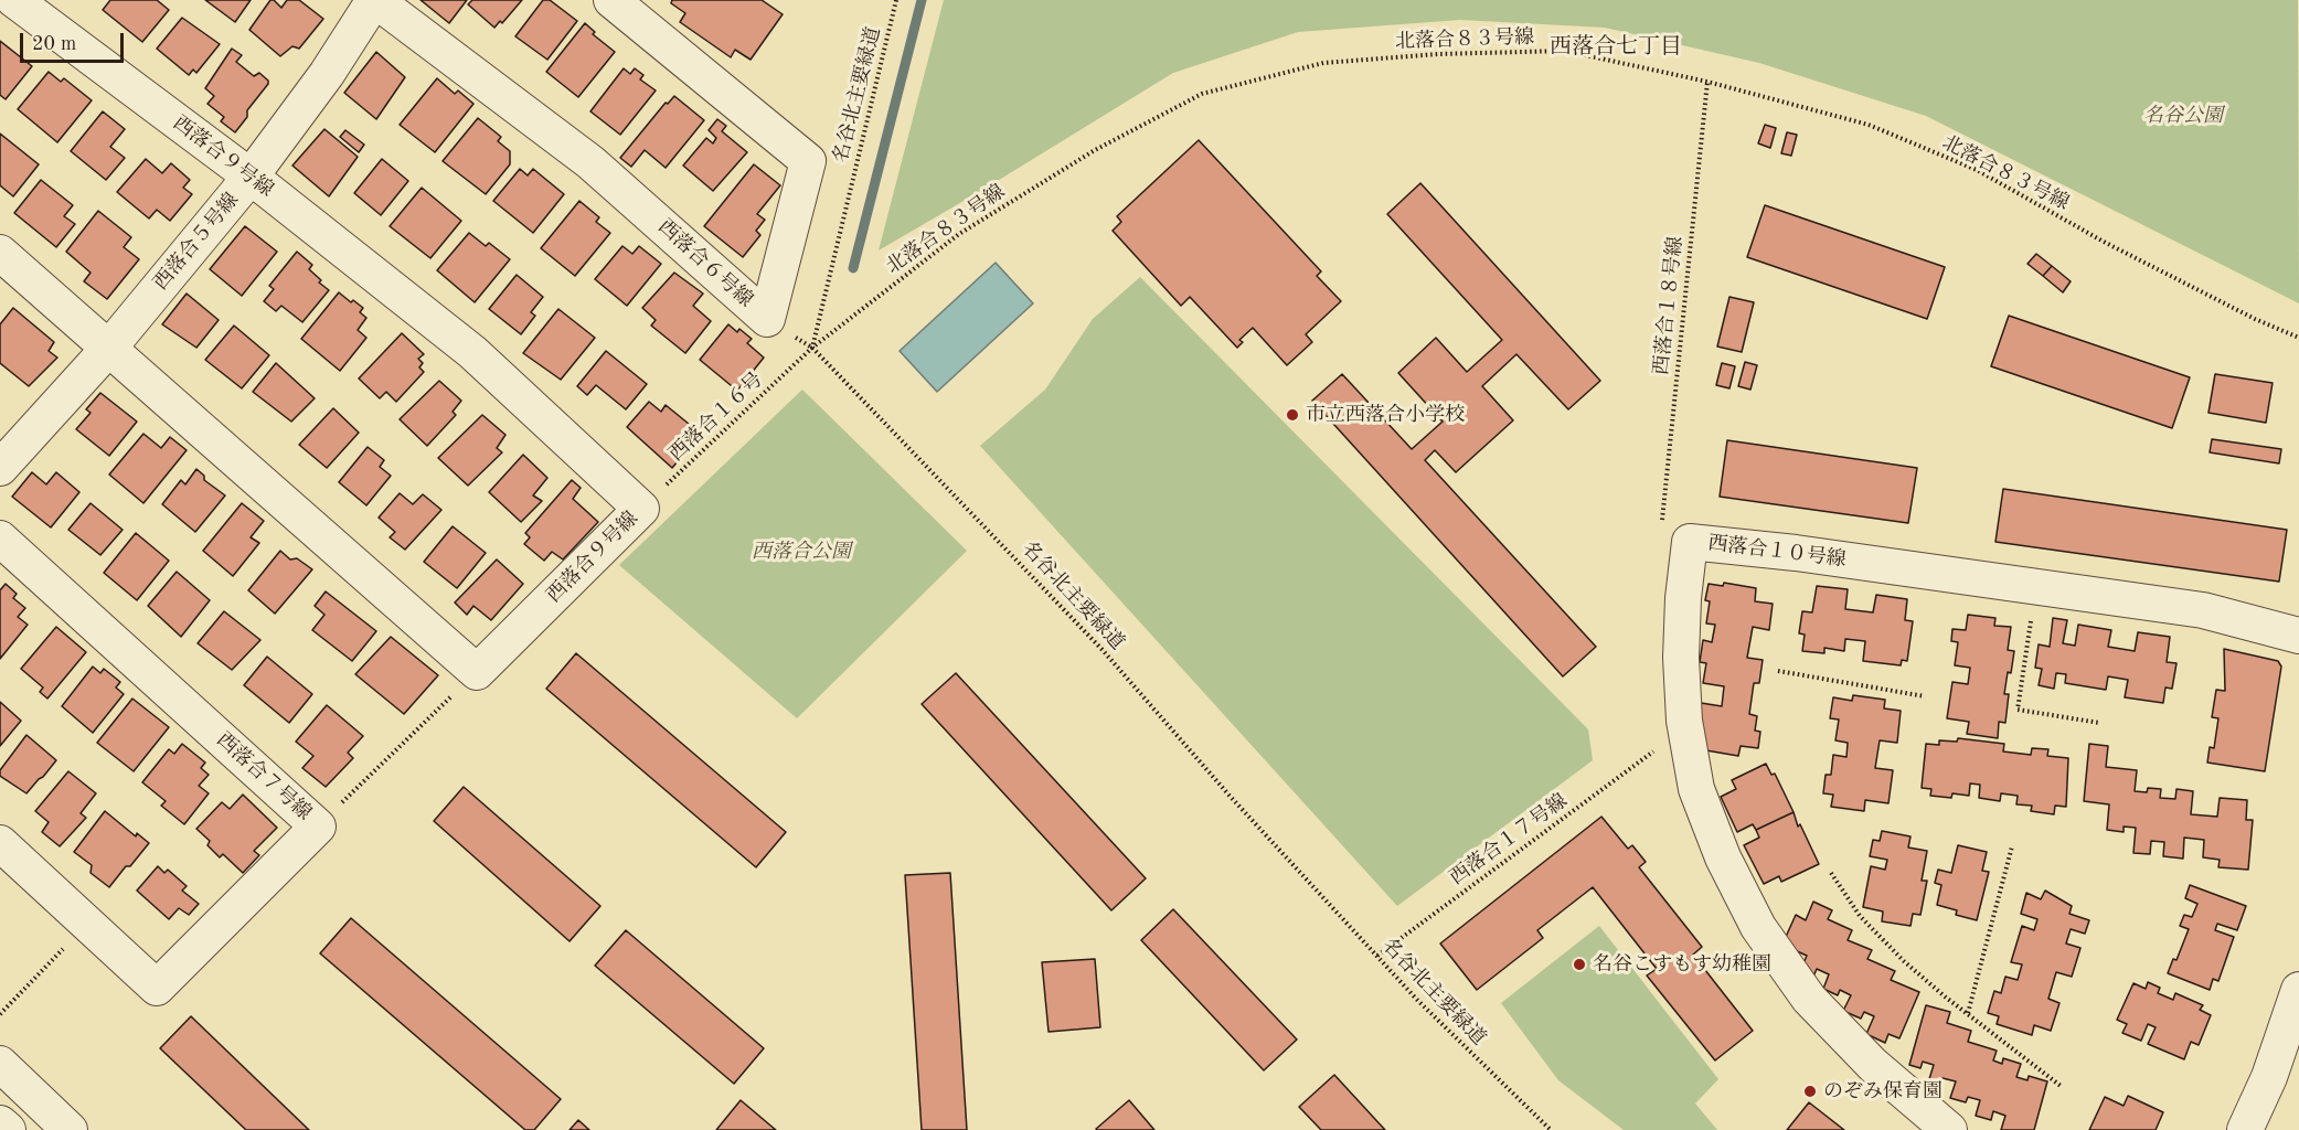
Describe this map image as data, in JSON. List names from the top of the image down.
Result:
{
  "streets": {
    "street": [
      "西落合９号線",
      "西落合５号線",
      "西落合６号線",
      "西落合１０号線",
      "西落合７号線"
    ],
    "path": [
      "北落合８３号線",
      "名谷北主要緑道",
      "西落合１８号線",
      "西落合１６号",
      "西落合１７号線"
    ]
  },
  "crossings": [
    ["北落合８３号線", "名谷北主要緑道"],
    ["北落合８３号線", "西落合１８号線"],
    ["北落合８３号線", "西落合１６号"],
    ["名谷北主要緑道", "西落合１６号"],
    ["名谷北主要緑道", "西落合１７号線"],
    ["西落合９号線", "西落合５号線"],
    ["西落合９号線", "西落合１６号"],
    ["西落合５号線", "西落合６号線"]
  ],
  "districts": ["西落合七丁目"],
  "parks": ["名谷公園", "西落合公園"],
  "places": ["市立西落合小学校", "名谷こすもす幼稚園", "のぞみ保育園"],
  "scale_bar": "20 m"
}
